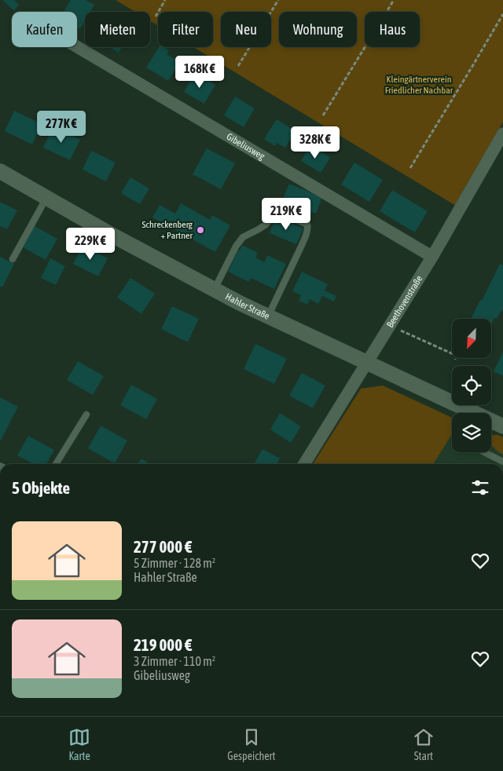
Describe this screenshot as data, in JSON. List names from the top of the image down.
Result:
{
  "streets": {
    "street": ["Gibeliusweg", "Beethovenstraße", "Hahler Straße"]
  },
  "crossings": [
    ["Gibeliusweg", "Beethovenstraße"],
    ["Beethovenstraße", "Hahler Straße"]
  ],
  "parks": ["Kleingärtnerverein Friedlicher Nachbar"],
  "places": ["Schreckenberg + Partner"],
  "north": "bottom left",
  "page": {
    "chip": [
      "Kaufen",
      "Mieten",
      "Filter",
      "Neu",
      "Wohnung",
      "Haus"
    ],
    "price": [
      "168K €",
      "277K €",
      "328K €",
      "219K €",
      "229K €"
    ],
    "heading": "5 Objekte",
    "list": [
      {
        "name": "277 000 €",
        "note": "5 Zimmer · 128 m² · Hahler Straße"
      },
      {
        "name": "219 000 €",
        "note": "3 Zimmer · 110 m² · Gibeliusweg"
      }
    ],
    "tabs": ["Karte", "Gespeichert", "Start"]
  }
}
